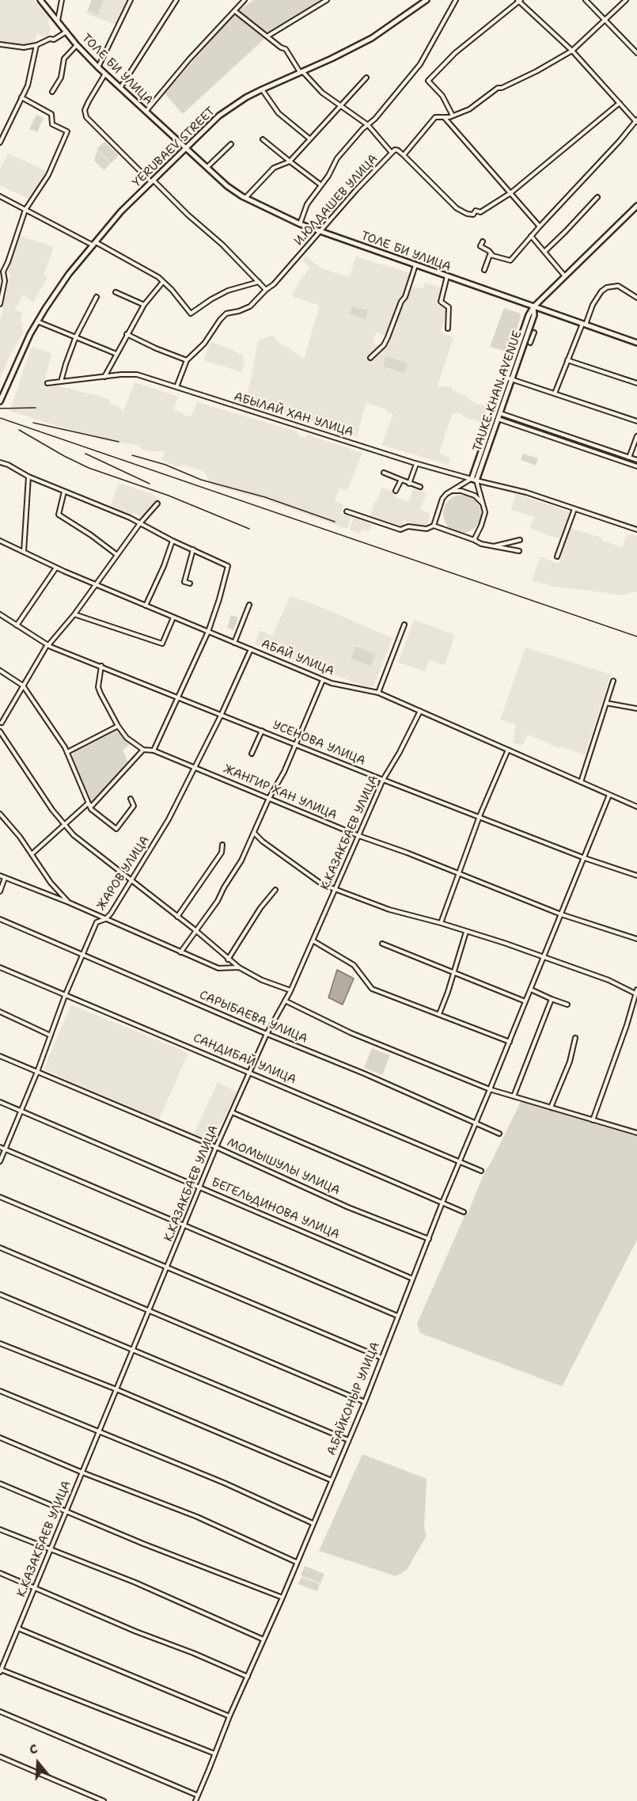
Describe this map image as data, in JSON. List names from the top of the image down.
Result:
{
  "streets": {
    "street": [
      "ТОЛЕ БИ УЛИЦА",
      "YERUBAEV STREET",
      "И.ЮЛДАШЕВ УЛИЦА",
      "TAUKE KHAN AVENUE",
      "АБЫЛАЙ ХАН УЛИЦА",
      "АБАЙ УЛИЦА",
      "УСЕНОВА УЛИЦА",
      "ЖАНГИР ХАН УЛИЦА",
      "К.КАЗАКБАЕВ УЛИЦА",
      "ЖАРОВ УЛИЦА",
      "САРЫБАЕВА УЛИЦА",
      "САНДИБАЙ УЛИЦА",
      "МОМЫШУЛЫ УЛИЦА",
      "БЕГЕЛЬДИНОВА УЛИЦА",
      "А.БАЙКОНЫР УЛИЦА"
    ]
  },
  "crossings": [
    ["ТОЛЕ БИ УЛИЦА", "YERUBAEV STREET"],
    ["ТОЛЕ БИ УЛИЦА", "И.ЮЛДАШЕВ УЛИЦА"],
    ["ТОЛЕ БИ УЛИЦА", "TAUKE KHAN AVENUE"],
    ["И.ЮЛДАШЕВ УЛИЦА", "АБЫЛАЙ ХАН УЛИЦА"],
    ["TAUKE KHAN AVENUE", "АБЫЛАЙ ХАН УЛИЦА"],
    ["АБАЙ УЛИЦА", "К.КАЗАКБАЕВ УЛИЦА"],
    ["АБАЙ УЛИЦА", "ЖАРОВ УЛИЦА"],
    ["АБАЙ УЛИЦА", "А.БАЙКОНЫР УЛИЦА"],
    ["УСЕНОВА УЛИЦА", "К.КАЗАКБАЕВ УЛИЦА"],
    ["УСЕНОВА УЛИЦА", "ЖАРОВ УЛИЦА"],
    ["УСЕНОВА УЛИЦА", "А.БАЙКОНЫР УЛИЦА"],
    ["ЖАНГИР ХАН УЛИЦА", "К.КАЗАКБАЕВ УЛИЦА"],
    ["ЖАНГИР ХАН УЛИЦА", "ЖАРОВ УЛИЦА"],
    ["ЖАНГИР ХАН УЛИЦА", "А.БАЙКОНЫР УЛИЦА"],
    ["К.КАЗАКБАЕВ УЛИЦА", "САРЫБАЕВА УЛИЦА"],
    ["К.КАЗАКБАЕВ УЛИЦА", "САНДИБАЙ УЛИЦА"],
    ["К.КАЗАКБАЕВ УЛИЦА", "МОМЫШУЛЫ УЛИЦА"],
    ["К.КАЗАКБАЕВ УЛИЦА", "БЕГЕЛЬДИНОВА УЛИЦА"],
    ["ЖАРОВ УЛИЦА", "САРЫБАЕВА УЛИЦА"],
    ["ЖАРОВ УЛИЦА", "САНДИБАЙ УЛИЦА"],
    ["ЖАРОВ УЛИЦА", "МОМЫШУЛЫ УЛИЦА"],
    ["ЖАРОВ УЛИЦА", "БЕГЕЛЬДИНОВА УЛИЦА"],
    ["САРЫБАЕВА УЛИЦА", "А.БАЙКОНЫР УЛИЦА"],
    ["САНДИБАЙ УЛИЦА", "А.БАЙКОНЫР УЛИЦА"],
    ["МОМЫШУЛЫ УЛИЦА", "А.БАЙКОНЫР УЛИЦА"],
    ["БЕГЕЛЬДИНОВА УЛИЦА", "А.БАЙКОНЫР УЛИЦА"]
  ],
  "north": "top"
}
